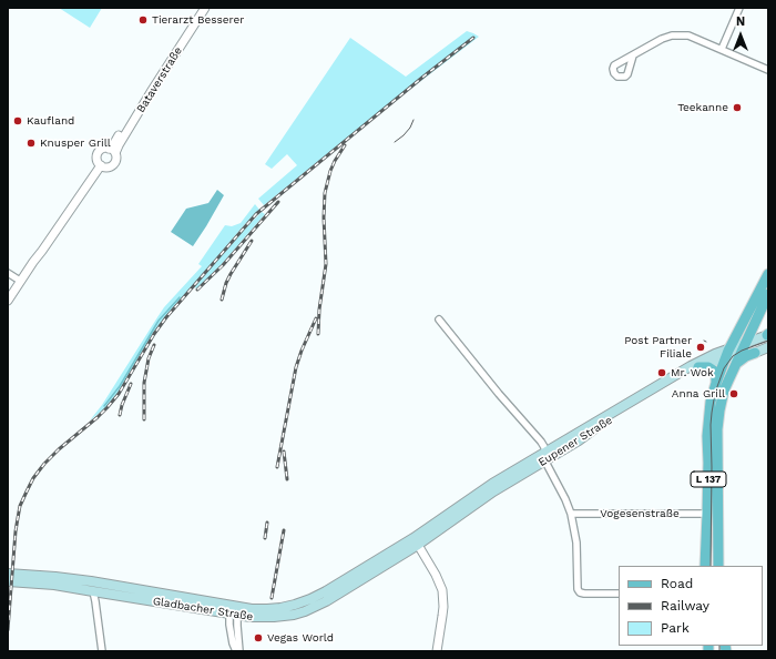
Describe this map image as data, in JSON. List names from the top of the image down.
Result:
{
  "streets": {
    "main road": ["Eupener Straße", "L 137", "Gladbacher Straße"],
    "street": ["Bataverstraße", "Vogesenstraße"]
  },
  "crossings": [
    ["Eupener Straße", "L 137"],
    ["Eupener Straße", "Gladbacher Straße"],
    ["L 137", "Vogesenstraße"]
  ],
  "places": [
    "Tierarzt Besserer",
    "Teekanne",
    "Kaufland",
    "Knusper Grill",
    "Post Partner Filiale",
    "Mr. Wok",
    "Anna Grill",
    "Vegas World"
  ],
  "legend": ["Road", "Railway", "Park"],
  "north": "top"
}
